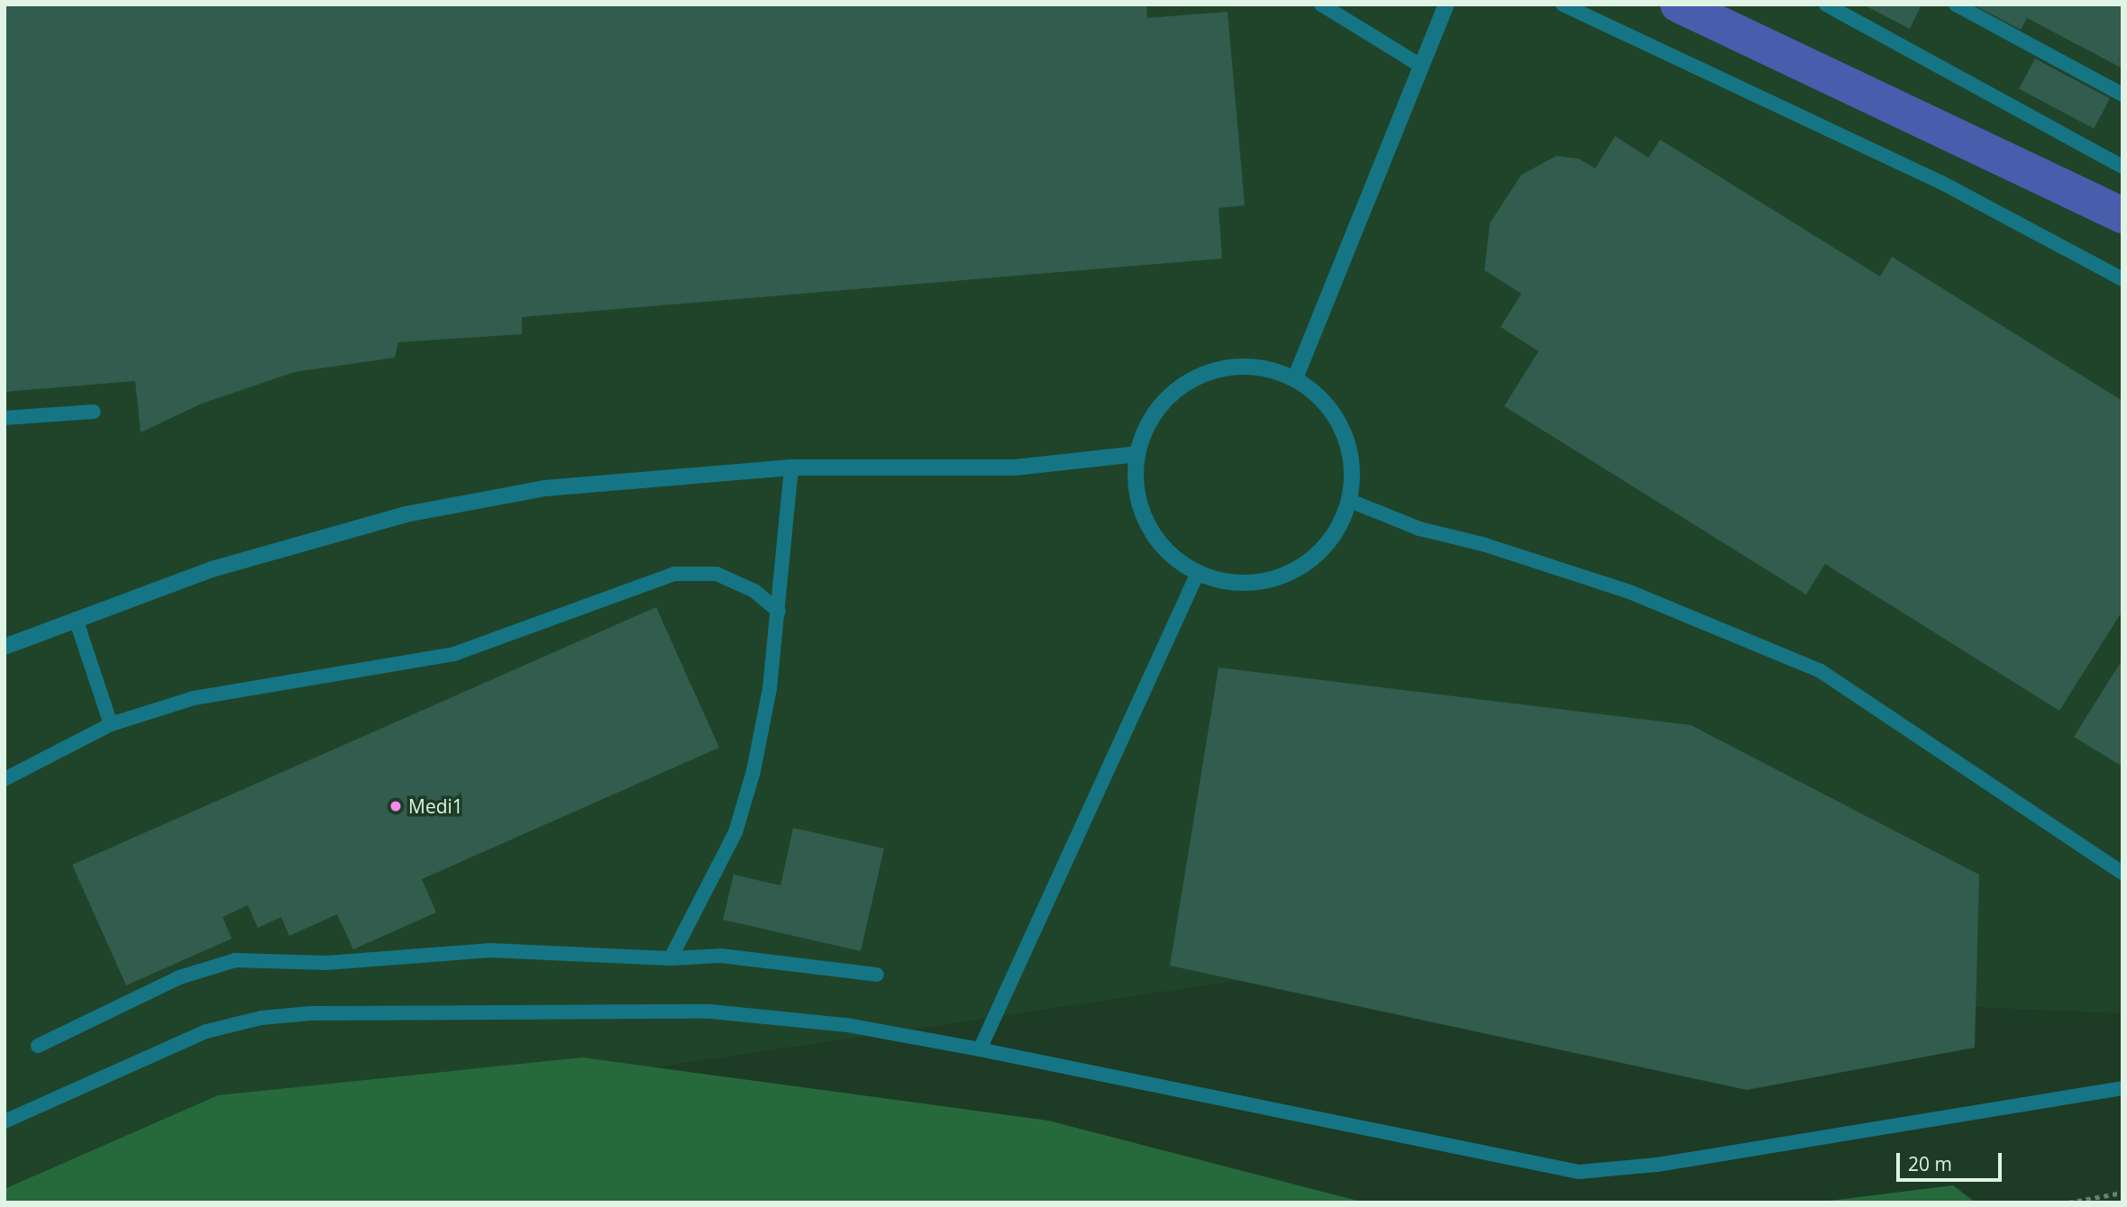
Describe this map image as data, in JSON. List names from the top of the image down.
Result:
{
  "places": ["Medi1"],
  "scale_bar": "20 m"
}
